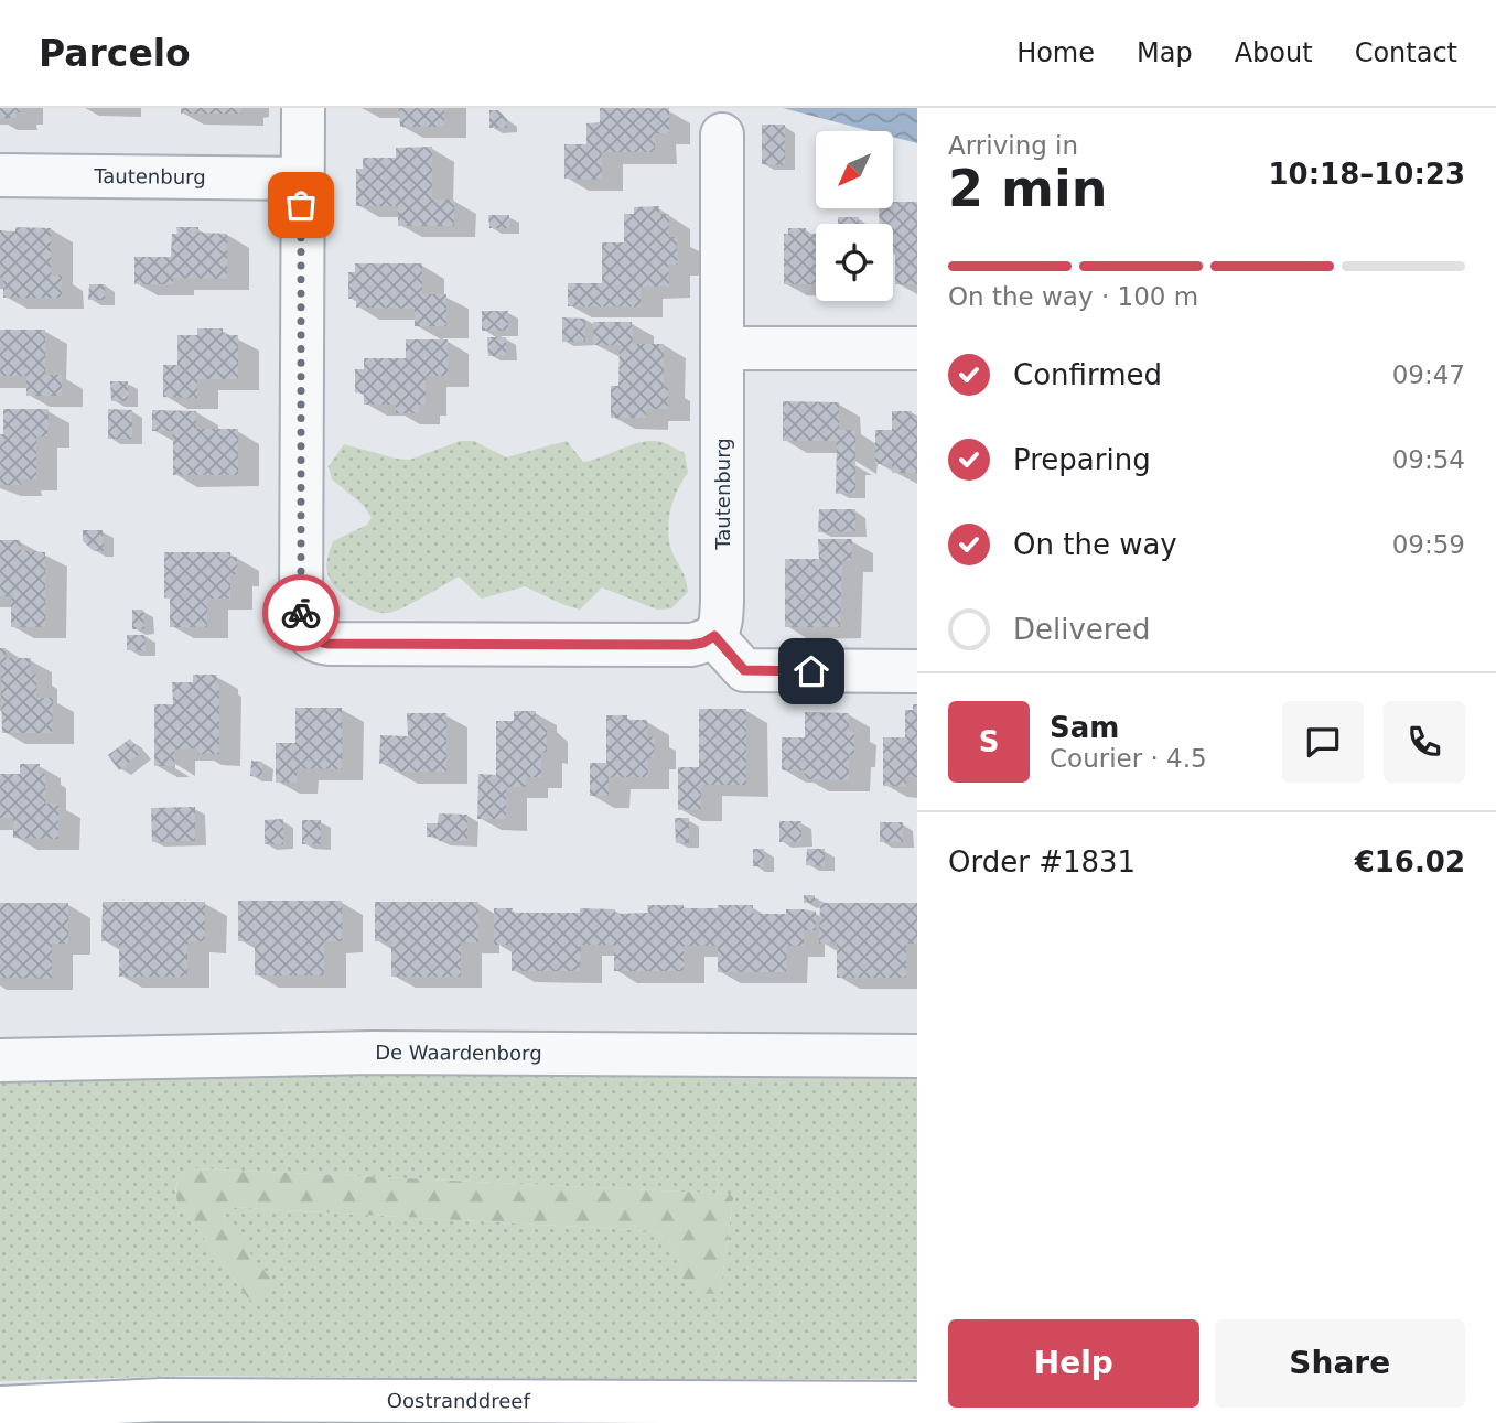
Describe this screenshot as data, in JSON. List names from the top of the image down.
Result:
{
  "streets": {
    "main road": ["Oostranddreef"],
    "street": ["Tautenburg", "De Waardenborg"]
  },
  "north": "bottom left",
  "page": {
    "header": "Parcelo",
    "nav": [
      "Home",
      "Map",
      "About",
      "Contact"
    ],
    "heading": ["2 min", "Arriving in", "10:18–10:23"],
    "panel": [
      "Sam",
      "Courier · 4.5",
      "Order #1831",
      "€16.02"
    ],
    "bar": "On the way · 100 m",
    "list": [
      ["Confirmed", "09:47"],
      ["Preparing", "09:54"],
      ["On the way", "09:59"],
      "Delivered"
    ],
    "round": "S",
    "buttons": ["Help", "Share"]
  }
}
